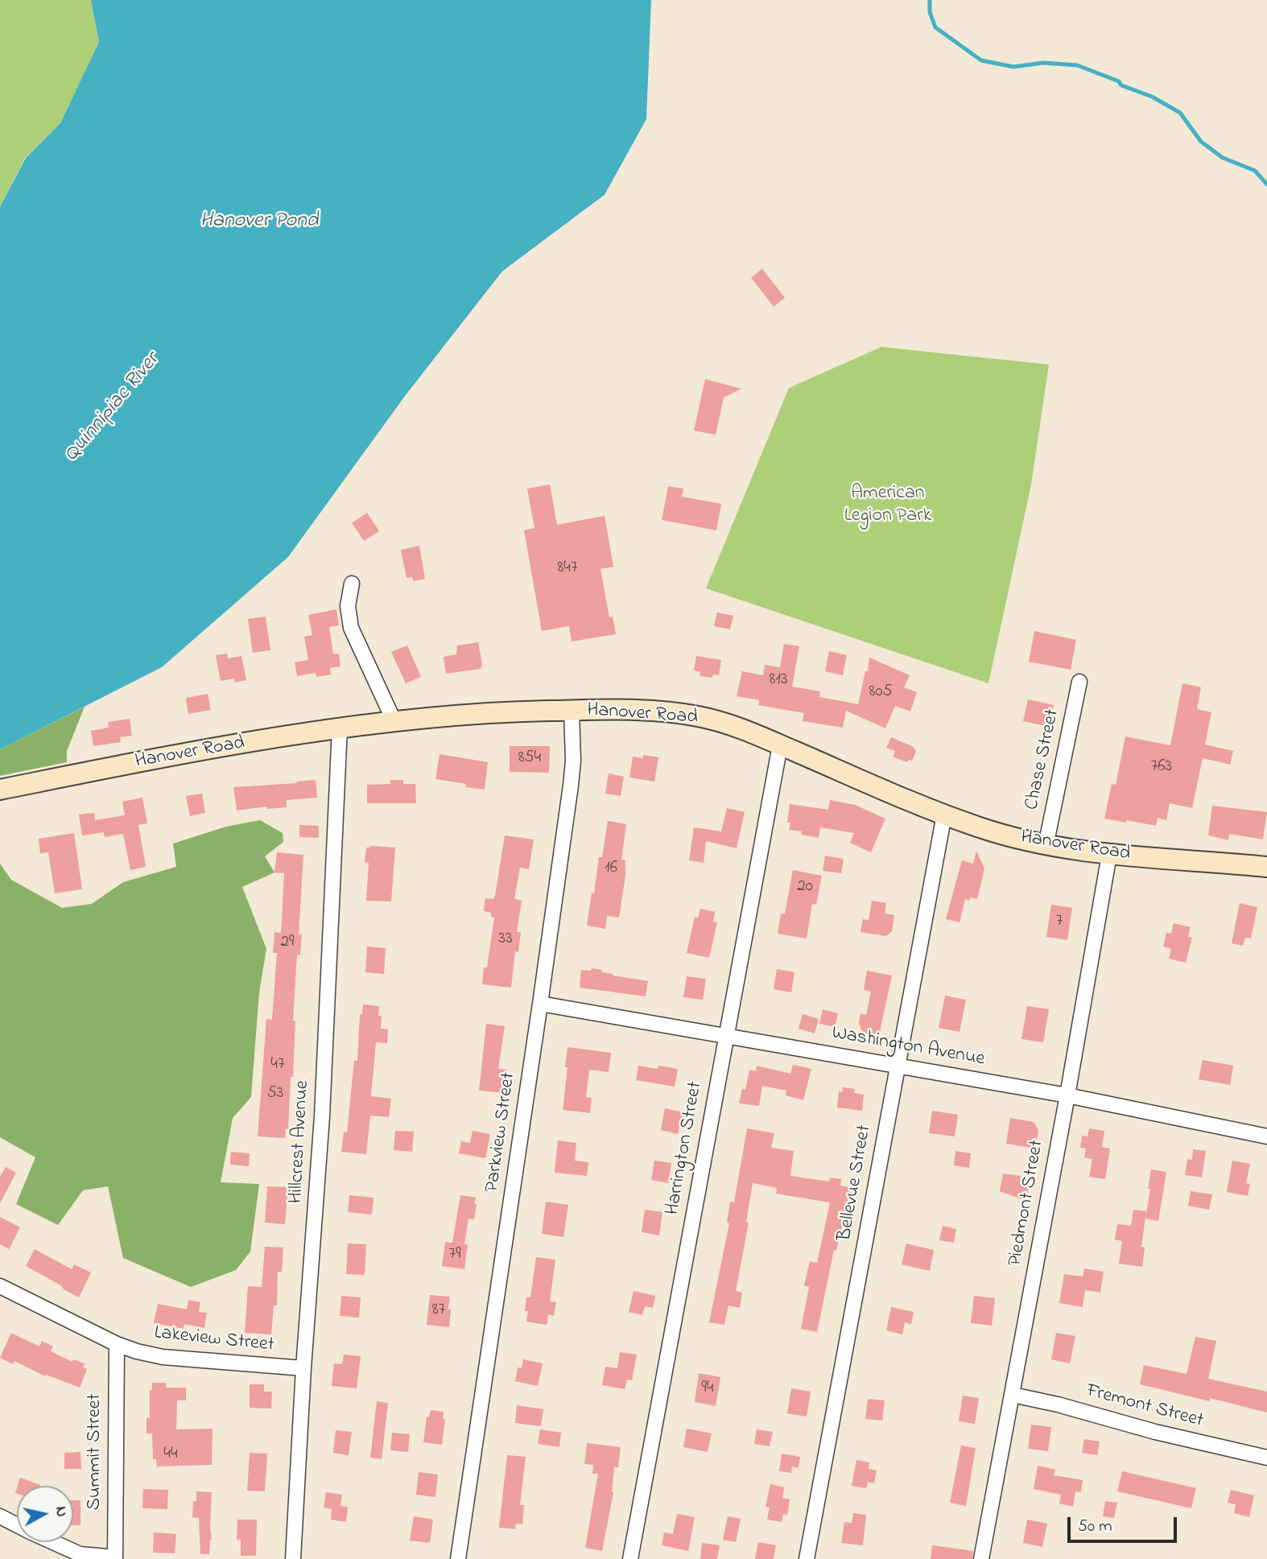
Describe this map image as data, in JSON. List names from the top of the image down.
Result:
{
  "streets": {
    "main road": ["Hanover Road"],
    "street": [
      "Chase Street",
      "Washington Avenue",
      "Parkview Street",
      "Hillcrest Avenue",
      "Harrington Street",
      "Bellevue Street",
      "Piedmont Street",
      "Lakeview Street",
      "Fremont Street",
      "Summit Street"
    ]
  },
  "crossings": [
    ["Hanover Road", "Chase Street"],
    ["Hanover Road", "Parkview Street"],
    ["Hanover Road", "Hillcrest Avenue"],
    ["Hanover Road", "Harrington Street"],
    ["Hanover Road", "Bellevue Street"],
    ["Hanover Road", "Piedmont Street"],
    ["Washington Avenue", "Parkview Street"],
    ["Washington Avenue", "Harrington Street"],
    ["Washington Avenue", "Bellevue Street"],
    ["Washington Avenue", "Piedmont Street"],
    ["Hillcrest Avenue", "Lakeview Street"],
    ["Piedmont Street", "Fremont Street"],
    ["Lakeview Street", "Summit Street"]
  ],
  "water": ["Hanover Pond", "Quinnipiac River"],
  "parks": ["American Legion Park"],
  "house_numbers": [
    "847",
    "813",
    "805",
    "854",
    "763",
    "16",
    "20",
    "7",
    "33",
    "29",
    "47",
    "53",
    "79",
    "87",
    "94",
    "44"
  ],
  "scale_bar": "50 m",
  "north": "right"
}
